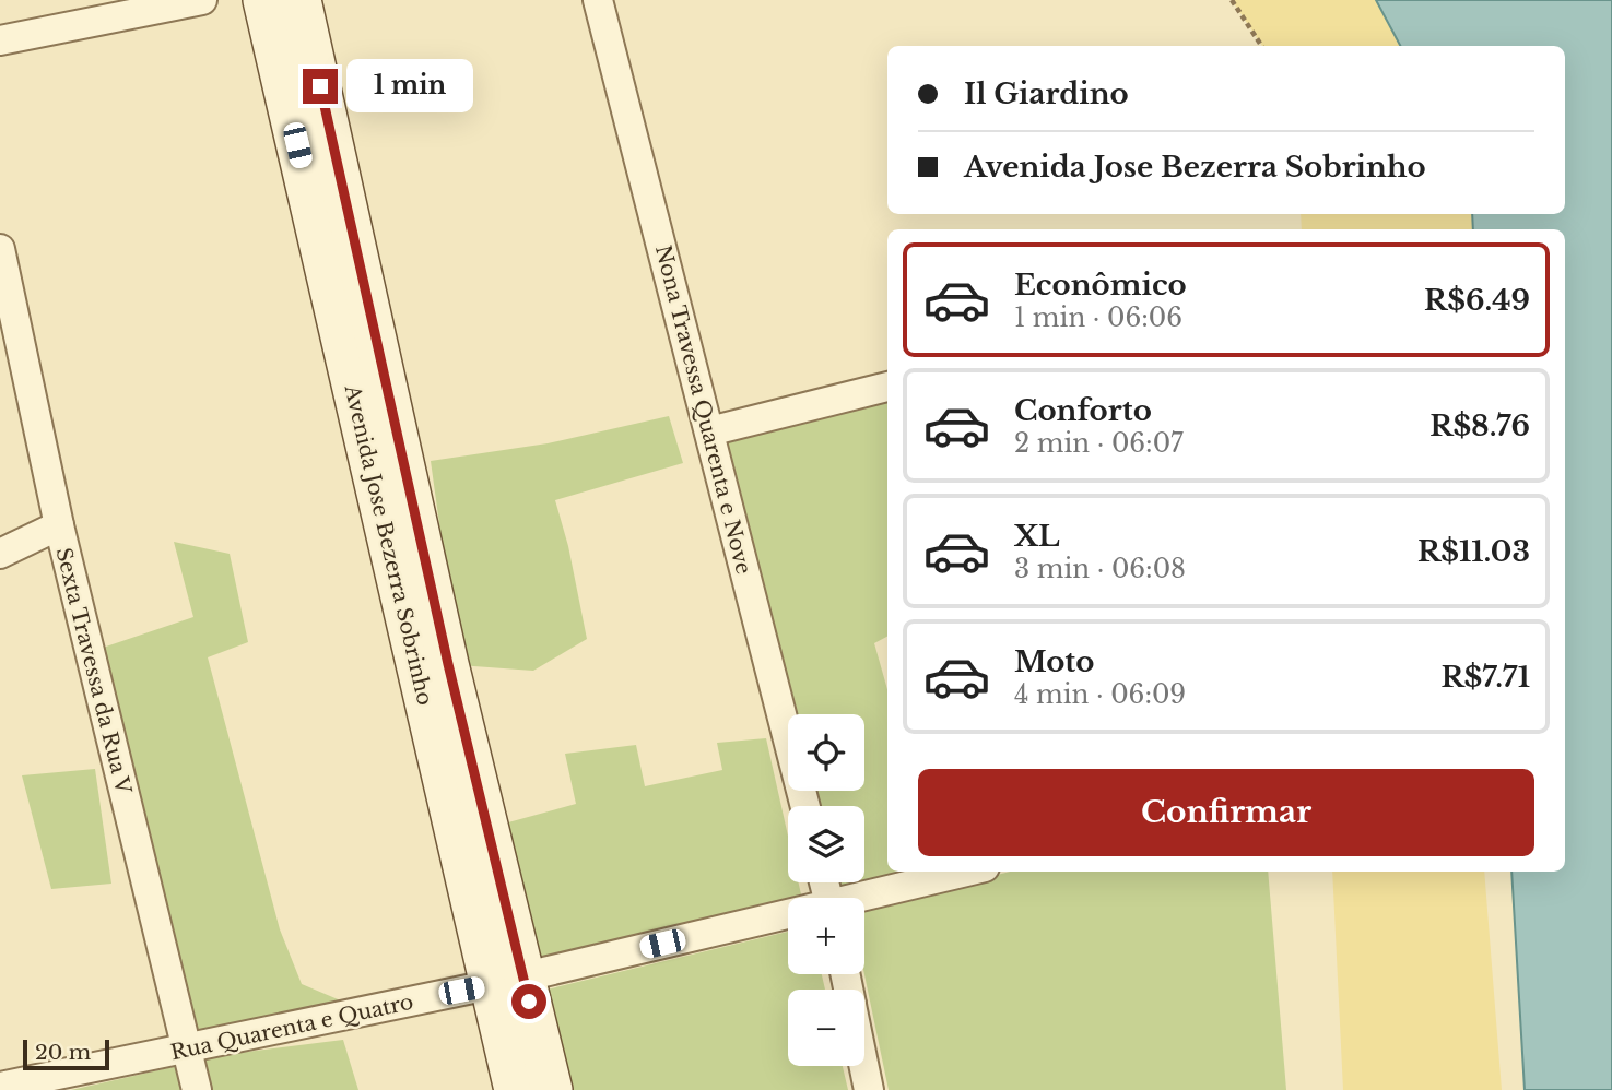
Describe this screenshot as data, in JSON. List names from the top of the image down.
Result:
{
  "streets": {
    "main road": ["Avenida Jose Bezerra Sobrinho"],
    "street": ["Nona Travessa Quarenta e Nove", "Sexta Travessa da Rua V", "Rua Quarenta e Quatro"]
  },
  "crossings": [
    ["Avenida Jose Bezerra Sobrinho", "Rua Quarenta e Quatro"],
    ["Sexta Travessa da Rua V", "Rua Quarenta e Quatro"]
  ],
  "scale_bar": "20 m",
  "page": {
    "banner": ["Il Giardino", "Avenida Jose Bezerra Sobrinho"],
    "bubble": "1 min",
    "list": [
      {
        "name": "Econômico",
        "note": "1 min · 06:06",
        "value": "R$6.49"
      },
      {
        "name": "Conforto",
        "note": "2 min · 06:07",
        "value": "R$8.76"
      },
      {
        "name": "XL",
        "note": "3 min · 06:08",
        "value": "R$11.03"
      },
      {
        "name": "Moto",
        "note": "4 min · 06:09",
        "value": "R$7.71"
      }
    ],
    "map_buttons": ["+", "−"],
    "buttons": "Confirmar",
    "scale": "20 m"
  }
}
